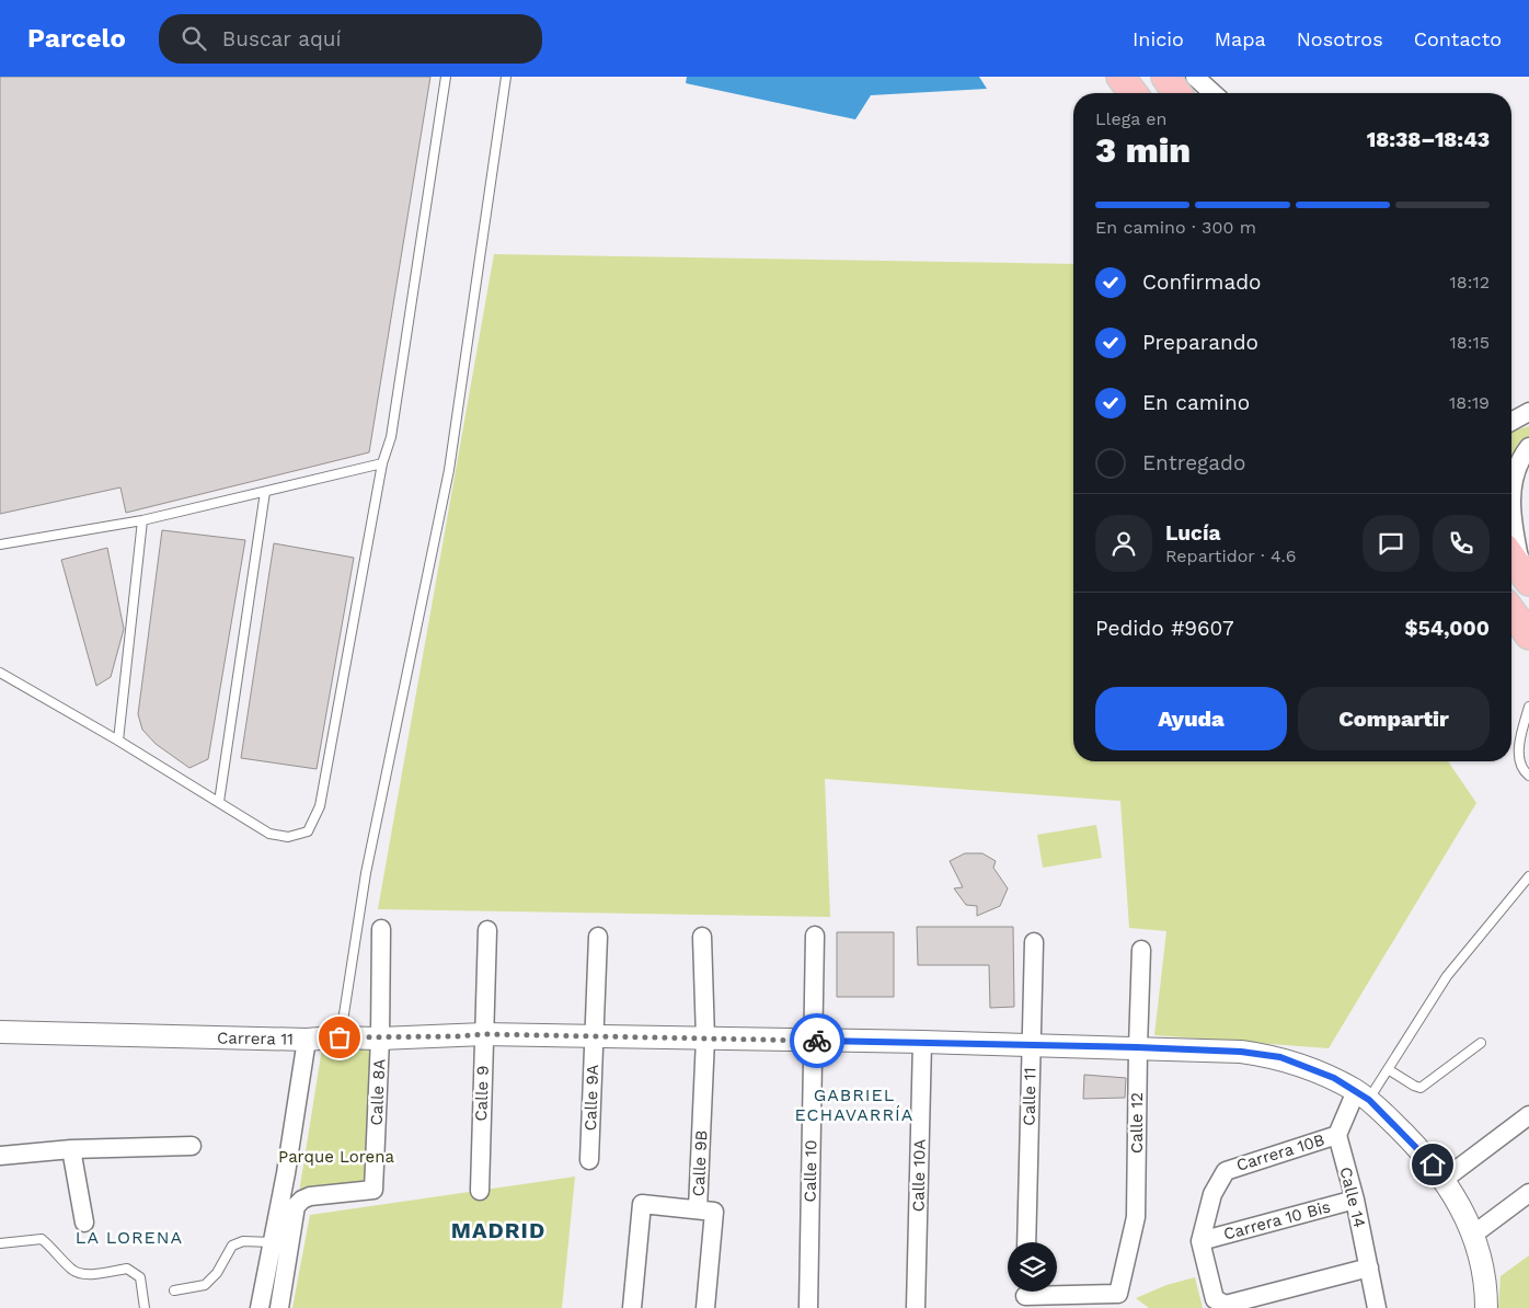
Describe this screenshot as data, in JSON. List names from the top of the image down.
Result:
{
  "streets": {
    "street": [
      "Carrera 11",
      "Calle 8A",
      "Calle 9",
      "Calle 11",
      "Calle 9A",
      "Calle 12",
      "Carrera 10B",
      "Calle 9B",
      "Calle 10",
      "Calle 10A",
      "Calle 14",
      "Carrera 10 Bis"
    ]
  },
  "crossings": [
    ["Carrera 11", "Calle 8A"],
    ["Carrera 11", "Calle 9"],
    ["Carrera 11", "Calle 11"],
    ["Carrera 11", "Calle 9A"],
    ["Carrera 11", "Calle 12"],
    ["Carrera 11", "Calle 9B"],
    ["Carrera 11", "Calle 10"],
    ["Carrera 11", "Calle 10A"],
    ["Carrera 10B", "Calle 14"],
    ["Carrera 10B", "Carrera 10 Bis"],
    ["Calle 14", "Carrera 10 Bis"]
  ],
  "districts": ["GABRIEL ECHAVARRÍA", "MADRID", "LA LORENA"],
  "parks": ["Parque Lorena"],
  "page": {
    "header": "Parcelo",
    "search": "Buscar aquí",
    "nav": [
      "Inicio",
      "Mapa",
      "Nosotros",
      "Contacto"
    ],
    "heading": ["3 min", "Llega en", "18:38–18:43"],
    "panel": [
      "Lucía",
      "Repartidor · 4.6",
      "Pedido #9607",
      "$54,000"
    ],
    "bar": "En camino · 300 m",
    "list": [
      ["Confirmado", "18:12"],
      ["Preparando", "18:15"],
      ["En camino", "18:19"],
      "Entregado"
    ],
    "buttons": ["Ayuda", "Compartir"]
  }
}
